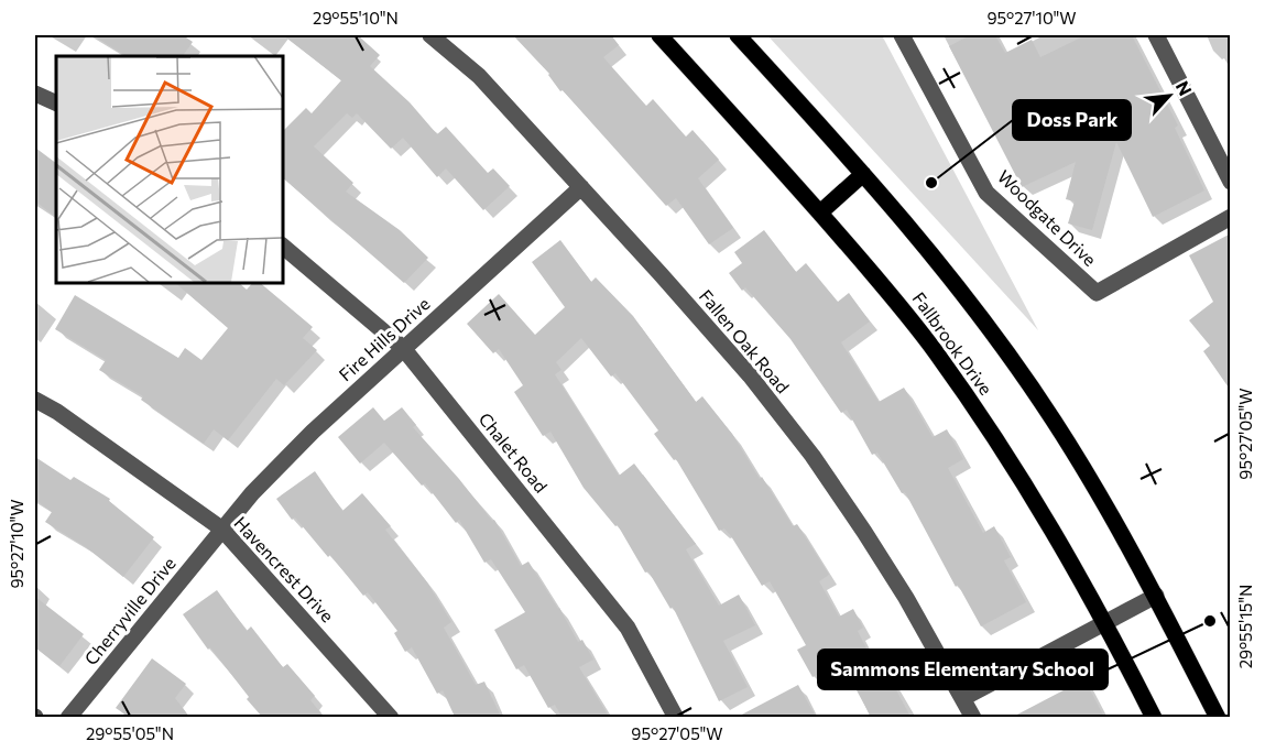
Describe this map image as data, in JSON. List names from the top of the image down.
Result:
{
  "streets": {
    "main road": ["Fallbrook Drive"],
    "street": [
      "Woodgate Drive",
      "Fire Hills Drive",
      "Fallen Oak Road",
      "Chalet Road",
      "Havencrest Drive",
      "Cherryville Drive"
    ]
  },
  "crossings": [
    ["Fire Hills Drive", "Fallen Oak Road"],
    ["Fire Hills Drive", "Chalet Road"],
    ["Fire Hills Drive", "Havencrest Drive"],
    ["Fire Hills Drive", "Cherryville Drive"],
    ["Havencrest Drive", "Cherryville Drive"]
  ],
  "places": ["Doss Park", "Sammons Elementary School"],
  "north": "top right",
  "coordinates": [
    "29°55'10\"N",
    "95°27'10\"W",
    "95°27'05\"W",
    "29°55'15\"N",
    "29°55'05\"N"
  ]
}
